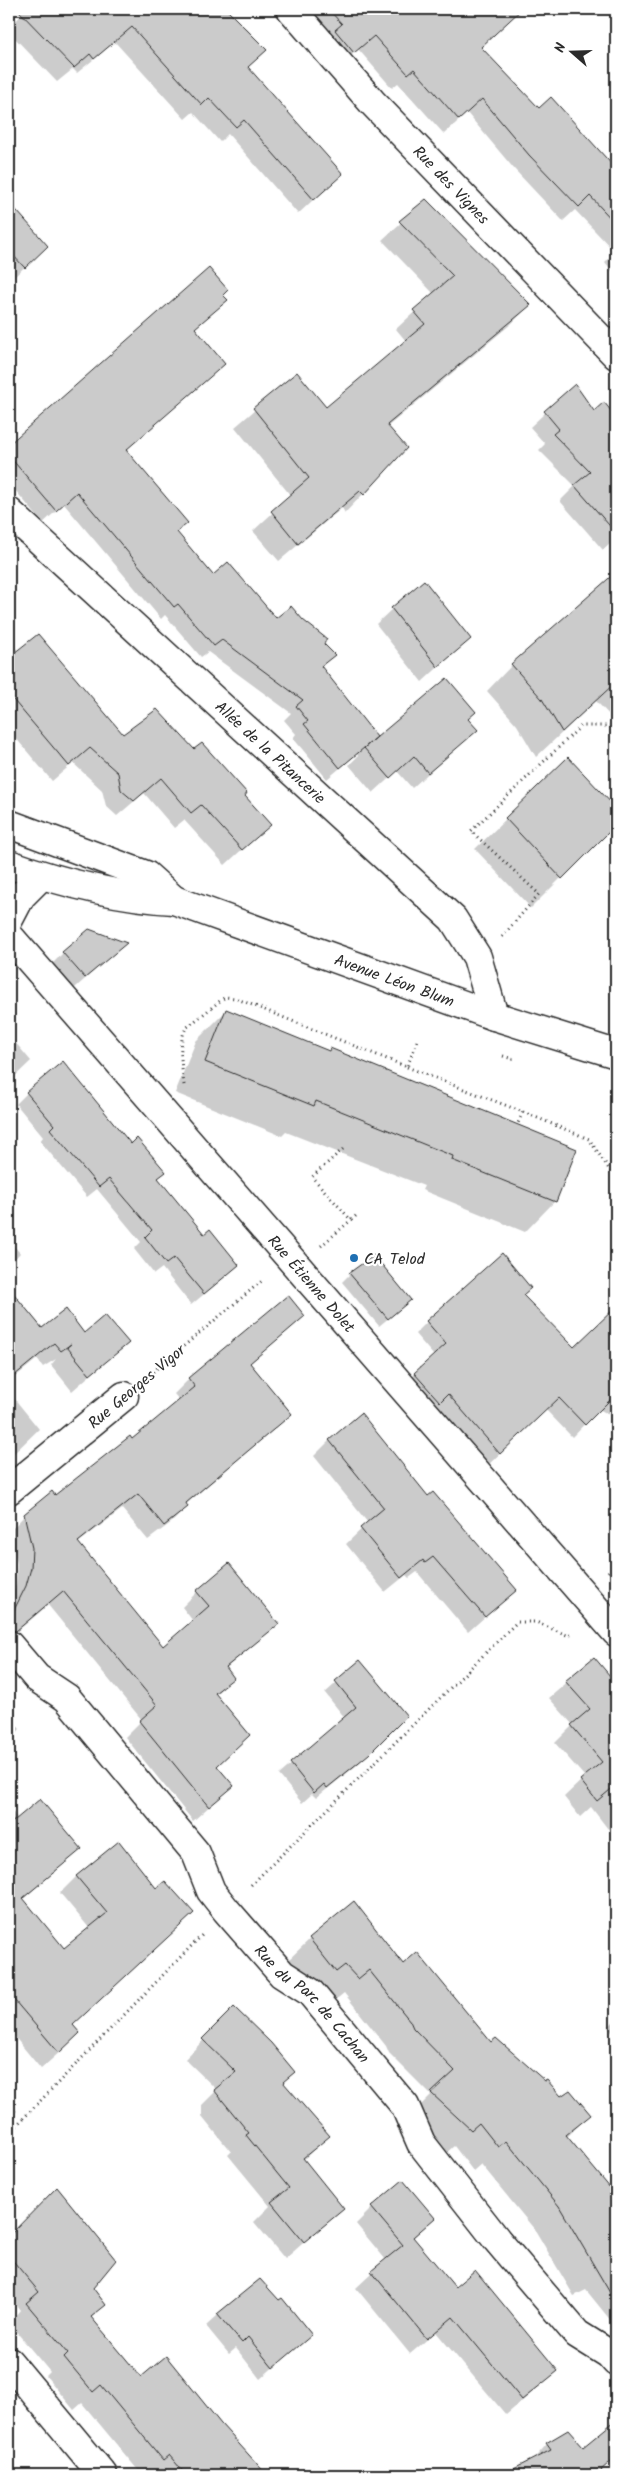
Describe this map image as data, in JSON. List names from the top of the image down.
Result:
{
  "streets": {
    "street": [
      "Rue des Vignes",
      "Allée de la Pitancerie",
      "Avenue Léon Blum",
      "Rue Étienne Dolet",
      "Rue Georges Vigor",
      "Rue du Parc de Cachan"
    ]
  },
  "crossings": [
    ["Allée de la Pitancerie", "Avenue Léon Blum"]
  ],
  "places": ["CA Telod"],
  "north": "left"
}
